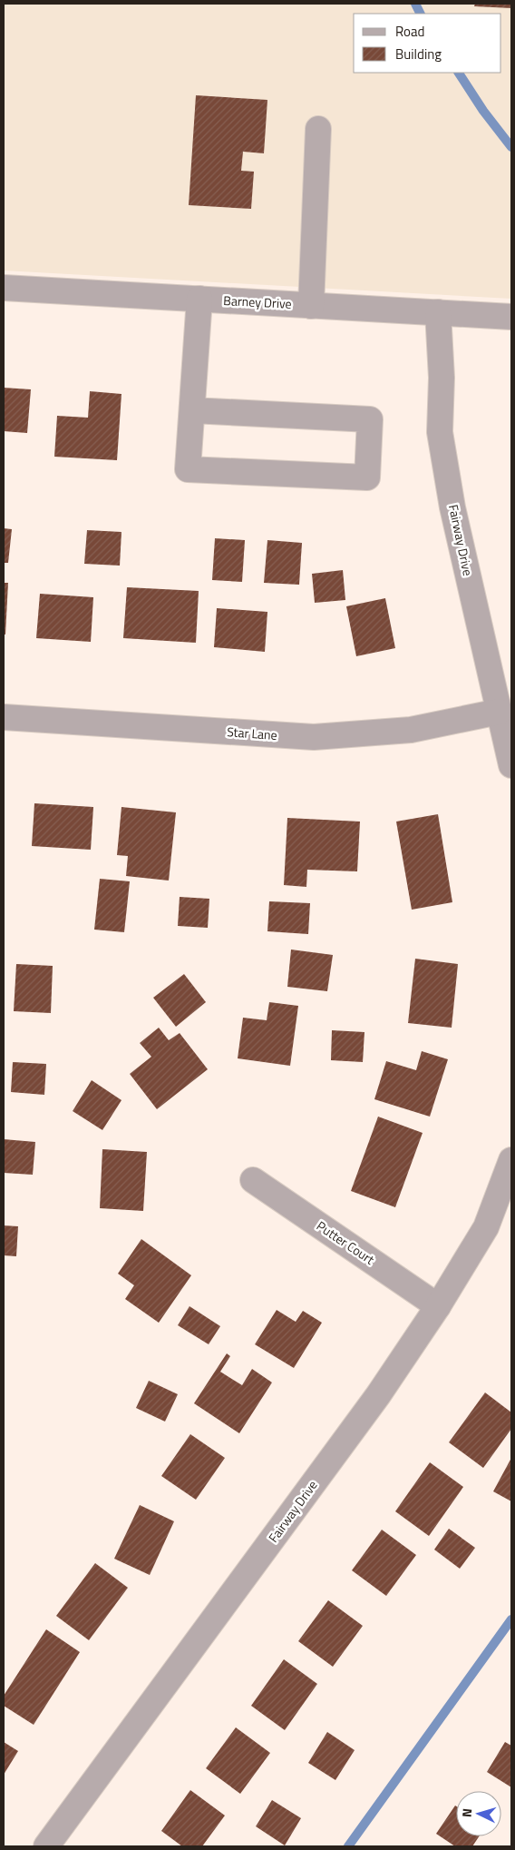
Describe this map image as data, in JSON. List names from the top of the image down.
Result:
{
  "streets": {
    "street": [
      "Barney Drive",
      "Fairway Drive",
      "Star Lane",
      "Putter Court"
    ]
  },
  "crossings": [
    ["Barney Drive", "Fairway Drive"],
    ["Fairway Drive", "Star Lane"],
    ["Fairway Drive", "Putter Court"]
  ],
  "legend": ["Road", "Building"],
  "north": "left"
}
